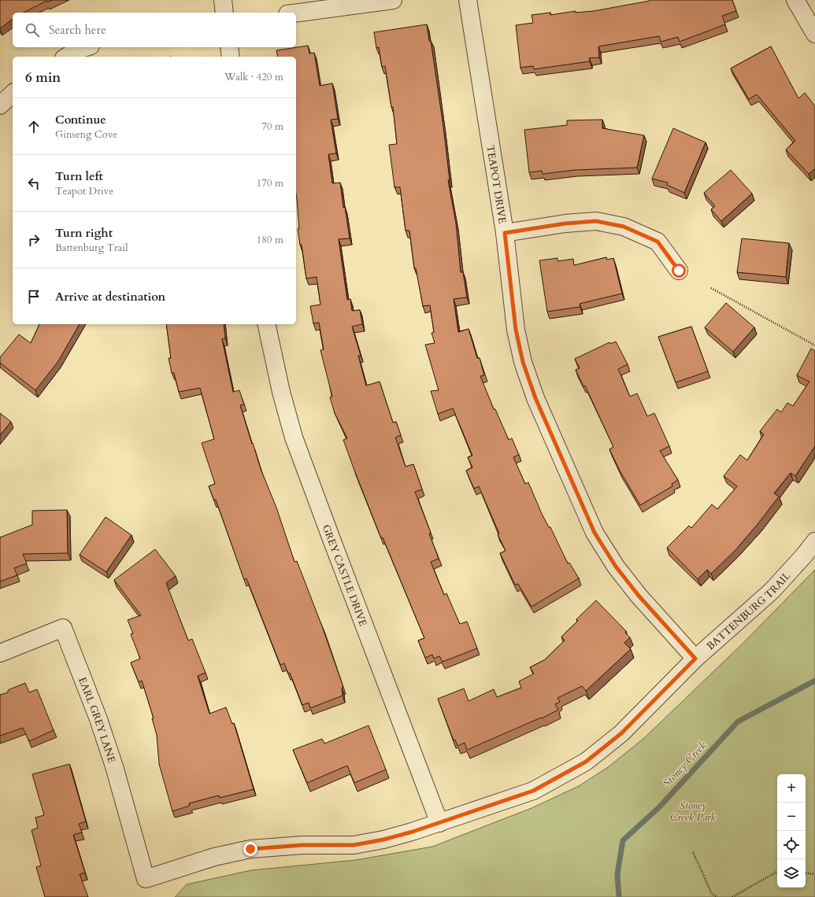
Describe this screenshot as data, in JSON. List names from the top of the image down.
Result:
{
  "streets": {
    "street": [
      "TEAPOT DRIVE",
      "GREY CASTLE DRIVE",
      "BATTENBURG TRAIL",
      "EARL GREY LANE"
    ]
  },
  "crossings": [
    ["TEAPOT DRIVE", "BATTENBURG TRAIL"],
    ["GREY CASTLE DRIVE", "BATTENBURG TRAIL"],
    ["BATTENBURG TRAIL", "EARL GREY LANE"]
  ],
  "water": ["Stoney Creek"],
  "parks": ["Stoney Creek Park"],
  "page": {
    "search": "Search here",
    "heading": ["6 min", "Walk · 420 m"],
    "list": [
      ["Continue", "Ginseng Cove", "70 m"],
      ["Turn left", "Teapot Drive", "170 m"],
      ["Turn right", "Battenburg Trail", "180 m"],
      "Arrive at destination"
    ],
    "map_buttons": ["+", "−"]
  }
}
